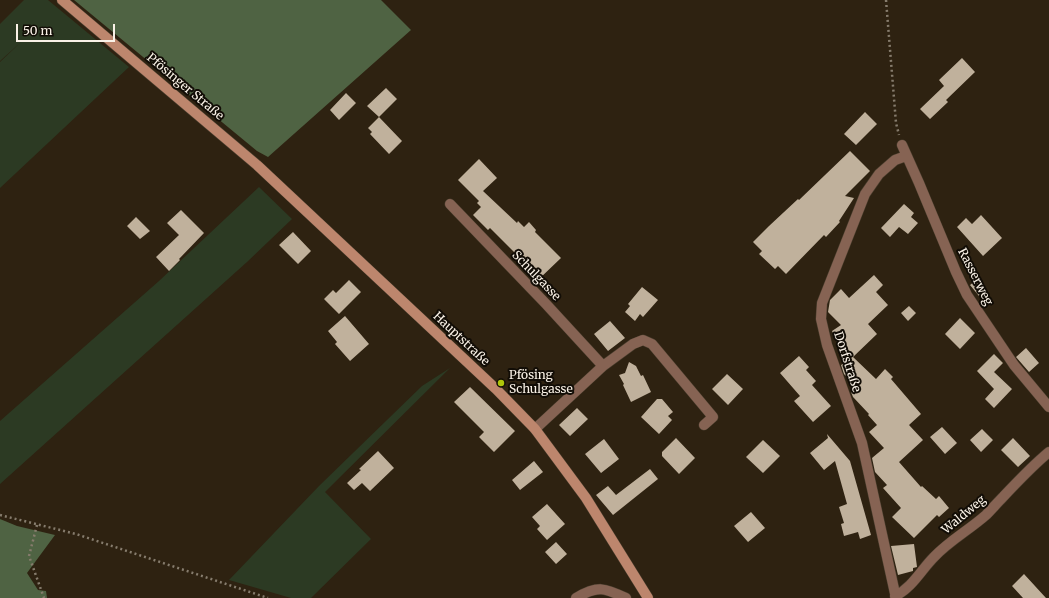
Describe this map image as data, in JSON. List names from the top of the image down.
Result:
{
  "streets": {
    "street": [
      "Pfösinger Straße",
      "Schulgasse",
      "Rasserweg",
      "Hauptstraße",
      "Dorfstraße",
      "Waldweg"
    ]
  },
  "crossings": [
    ["Pfösinger Straße", "Hauptstraße"],
    ["Rasserweg", "Dorfstraße"],
    ["Dorfstraße", "Waldweg"]
  ],
  "places": ["Pfösing Schulgasse"],
  "scale_bar": "50 m"
}
